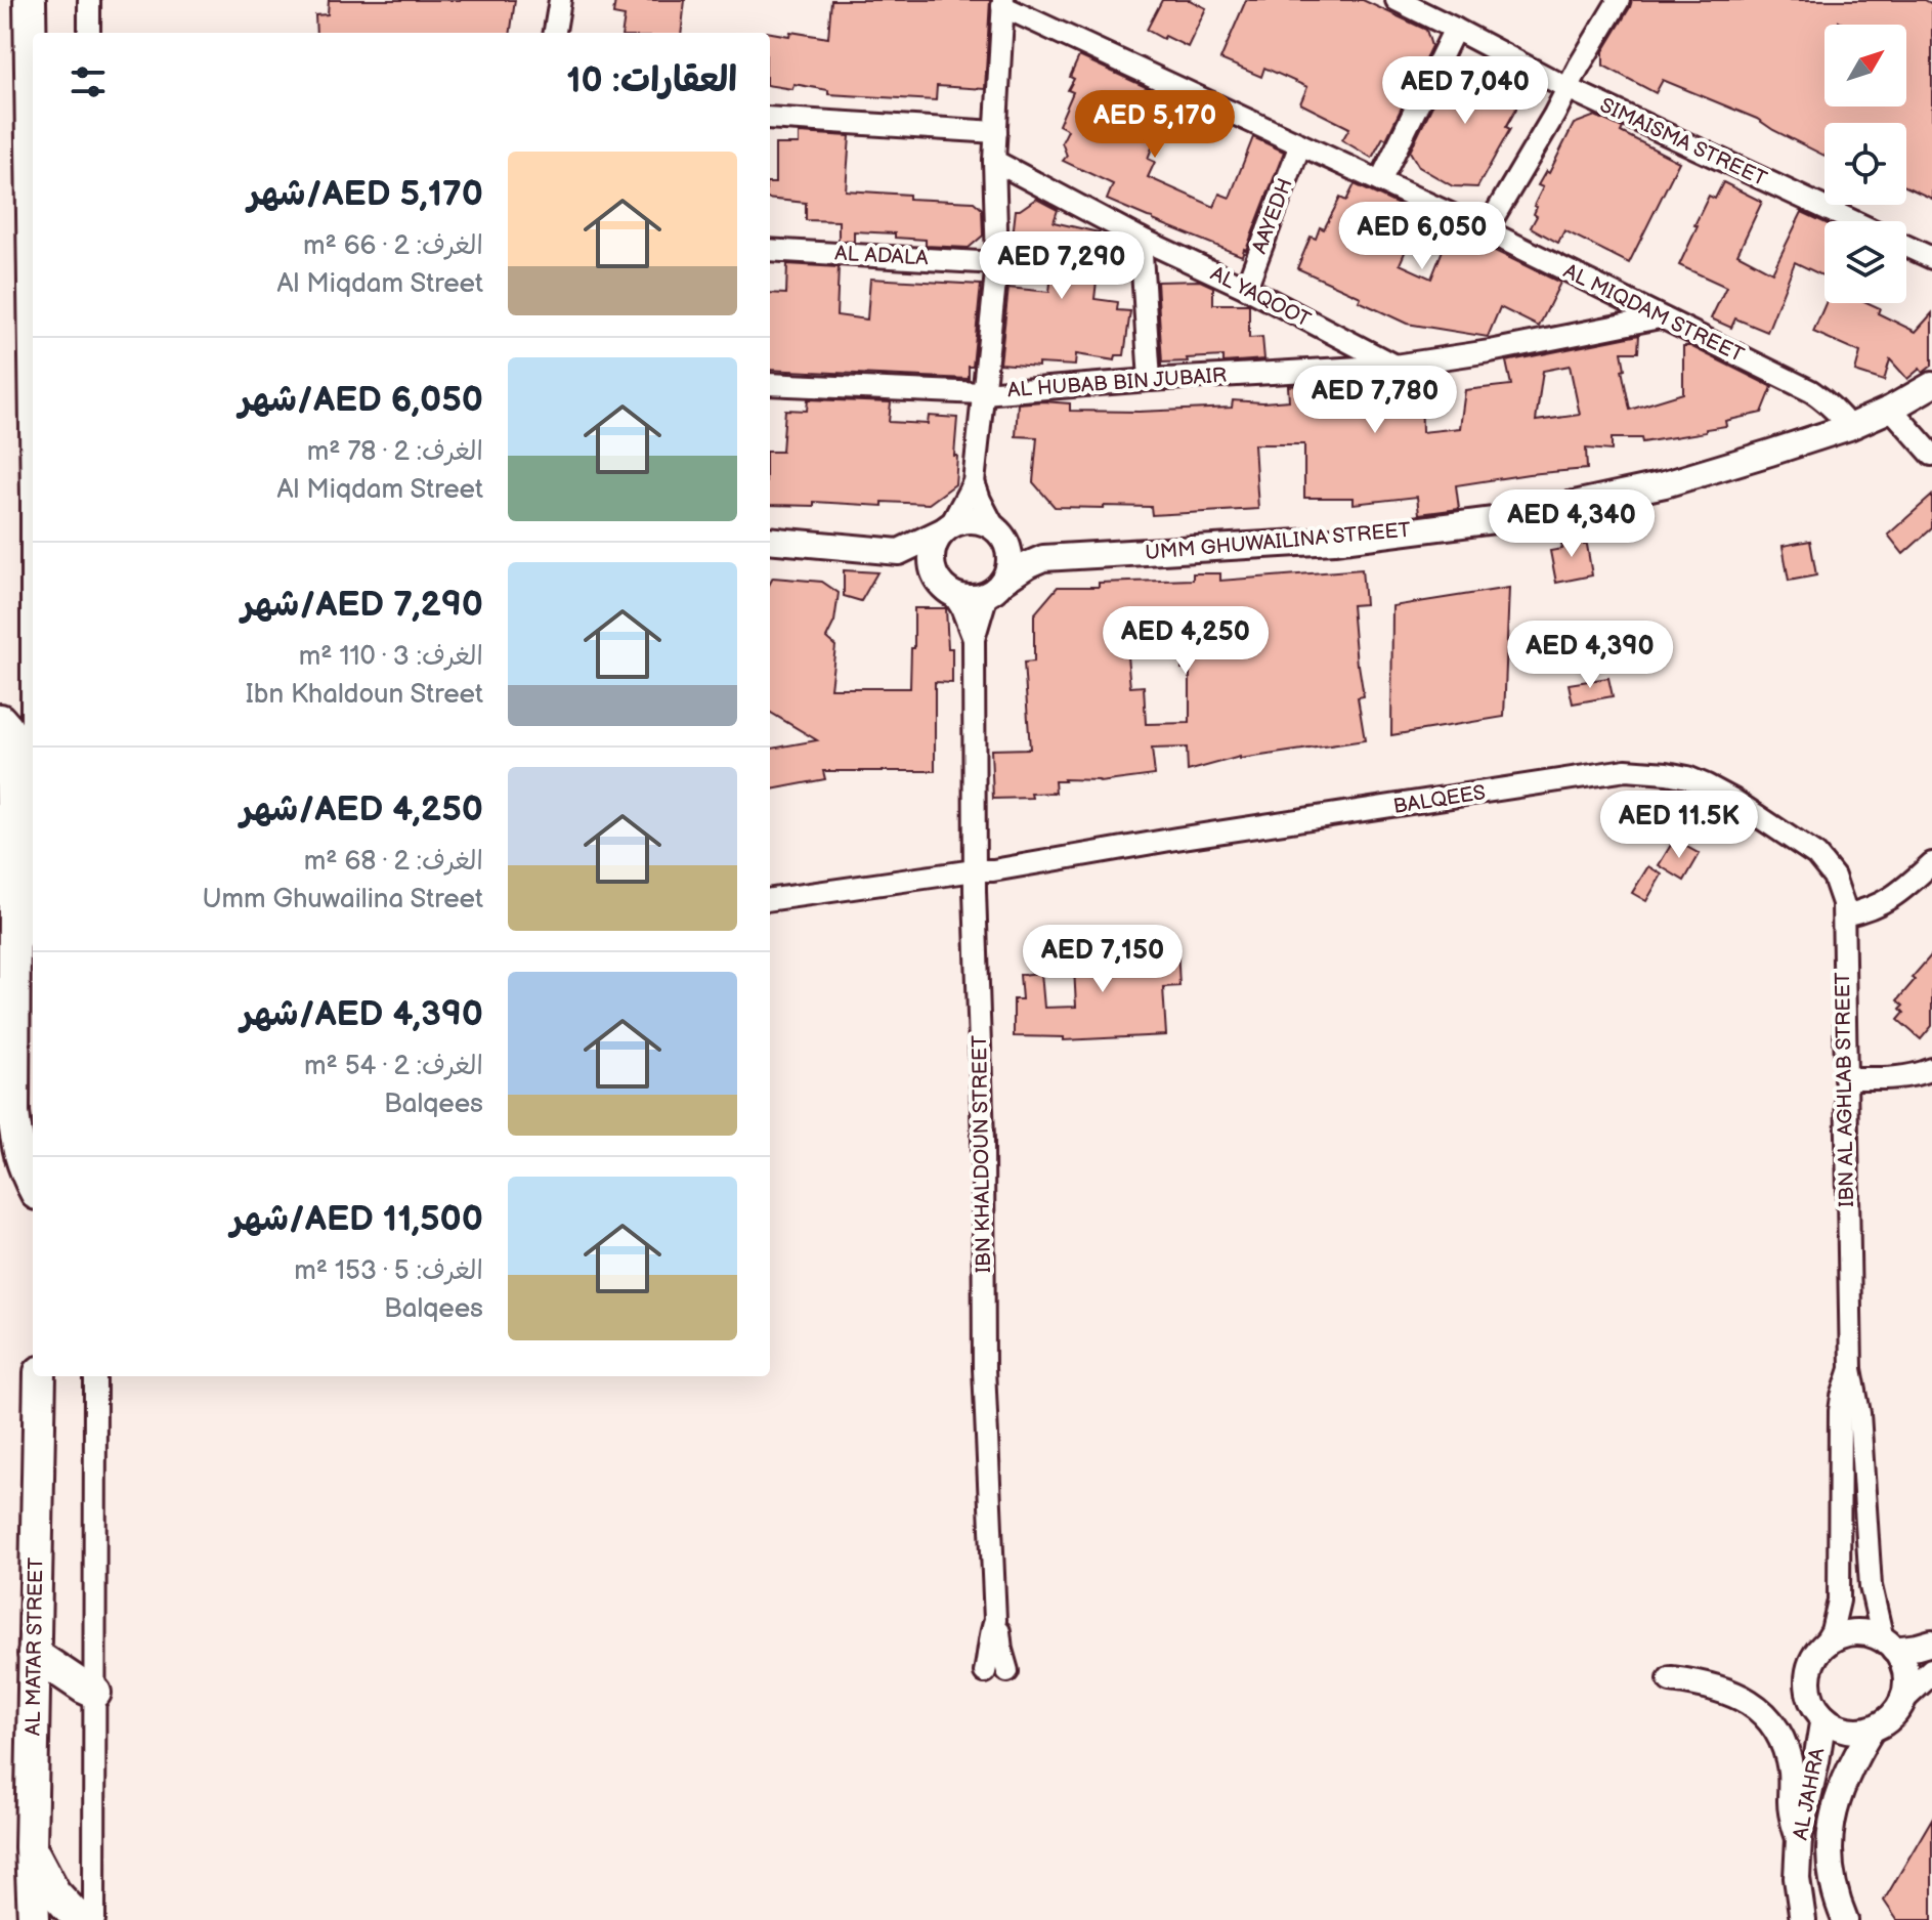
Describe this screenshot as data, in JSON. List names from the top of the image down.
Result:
{
  "streets": {
    "main road": ["AL MATAR STREET"],
    "street": [
      "SIMAISMA STREET",
      "AAYEDH",
      "AL ADALA",
      "AL YAQOOT",
      "AL MIQDAM STREET",
      "AL HUBAB BIN JUBAIR",
      "UMM GHUWAILINA STREET",
      "BALQEES",
      "IBN AL AGHLAB STREET",
      "IBN KHALDOUN STREET",
      "AL JAHRA"
    ]
  },
  "crossings": [
    ["AAYEDH", "AL YAQOOT"],
    ["AAYEDH", "AL MIQDAM STREET"],
    ["AL YAQOOT", "AL HUBAB BIN JUBAIR"],
    ["AL MIQDAM STREET", "AL HUBAB BIN JUBAIR"],
    ["AL MIQDAM STREET", "UMM GHUWAILINA STREET"],
    ["UMM GHUWAILINA STREET", "IBN KHALDOUN STREET"],
    ["BALQEES", "IBN AL AGHLAB STREET"],
    ["BALQEES", "IBN KHALDOUN STREET"],
    ["IBN AL AGHLAB STREET", "AL JAHRA"]
  ],
  "north": "top right",
  "page": {
    "heading": "العقارات: 10",
    "price": [
      "AED 7,040",
      "AED 5,170",
      "AED 6,050",
      "AED 7,290",
      "AED 7,780",
      "AED 4,340",
      "AED 4,250",
      "AED 4,390",
      "AED 11.5K",
      "AED 7,150"
    ],
    "list": [
      {
        "name": "AED 5,170/شهر",
        "note": "الغرف: 2 · 66 m² · Al Miqdam Street"
      },
      {
        "name": "AED 6,050/شهر",
        "note": "الغرف: 2 · 78 m² · Al Miqdam Street"
      },
      {
        "name": "AED 7,290/شهر",
        "note": "الغرف: 3 · 110 m² · Ibn Khaldoun Street"
      },
      {
        "name": "AED 4,250/شهر",
        "note": "الغرف: 2 · 68 m² · Umm Ghuwailina Street"
      },
      {
        "name": "AED 4,390/شهر",
        "note": "الغرف: 2 · 54 m² · Balqees"
      },
      {
        "name": "AED 11,500/شهر",
        "note": "الغرف: 5 · 153 m² · Balqees"
      }
    ]
  }
}
